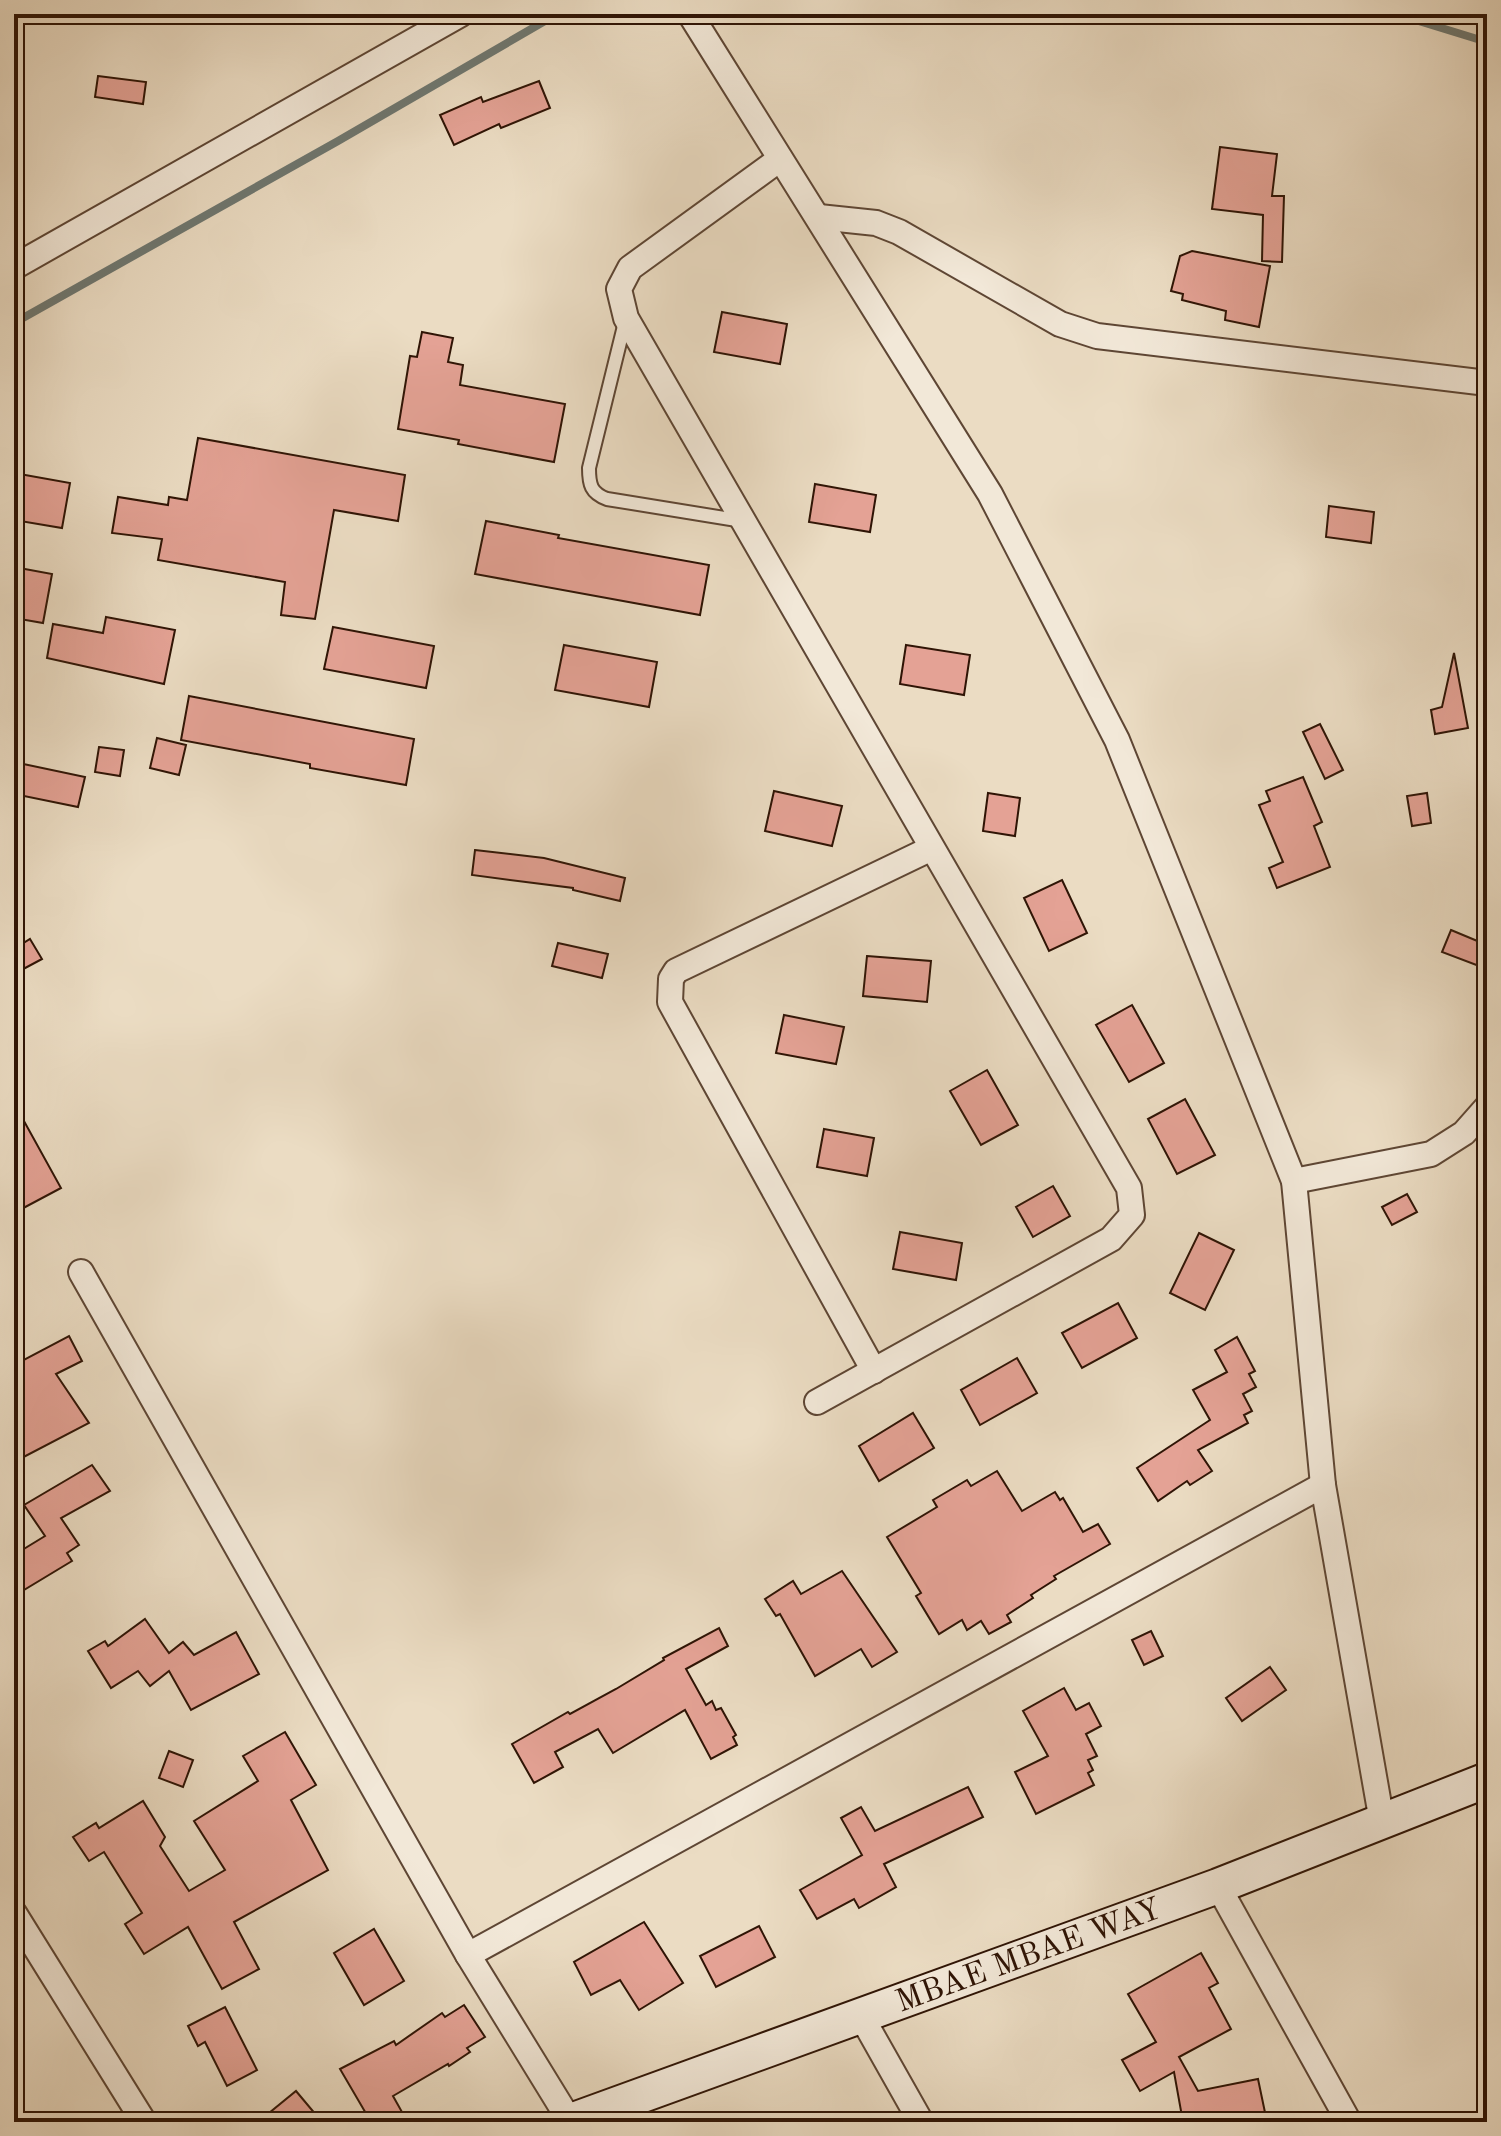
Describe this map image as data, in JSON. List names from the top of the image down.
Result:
{
  "streets": {
    "street": ["MBAE MBAE WAY"]
  }
}
